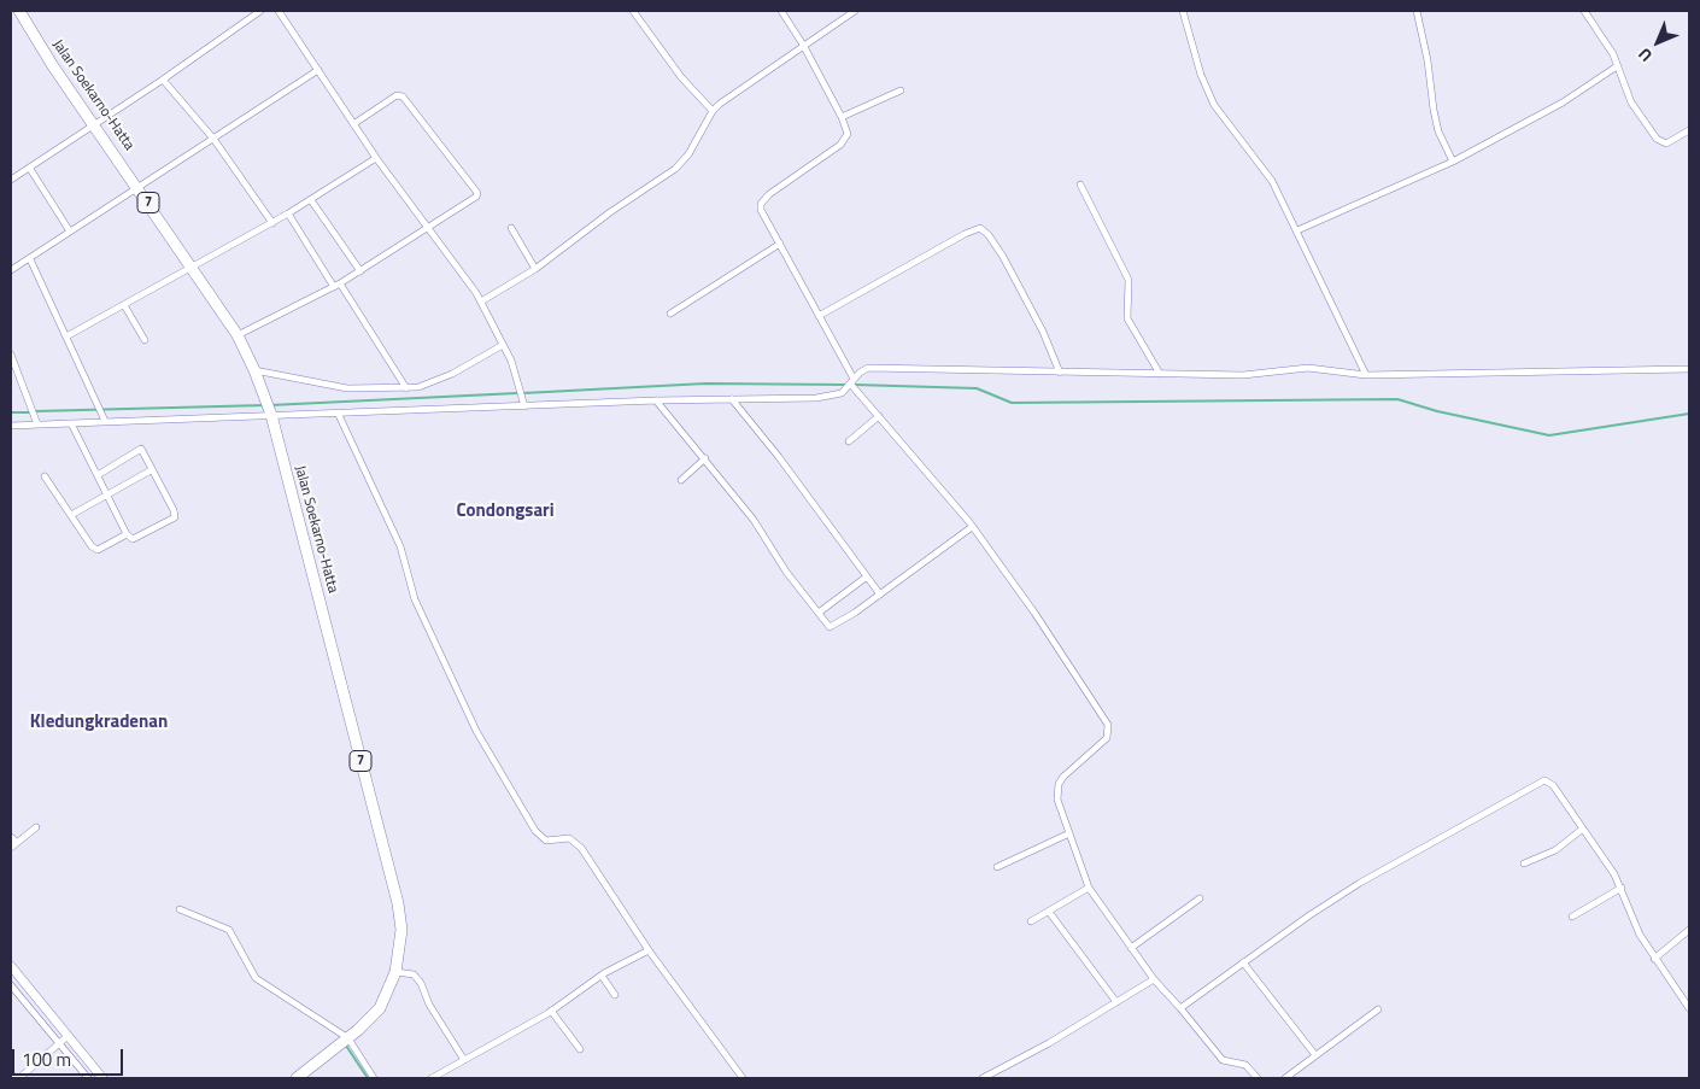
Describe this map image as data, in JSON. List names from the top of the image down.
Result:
{
  "streets": {
    "highway": ["Jalan Soekarno-Hatta", "7"]
  },
  "districts": ["Condongsari", "Kledungkradenan"],
  "scale_bar": "100 m",
  "north": "bottom left"
}
